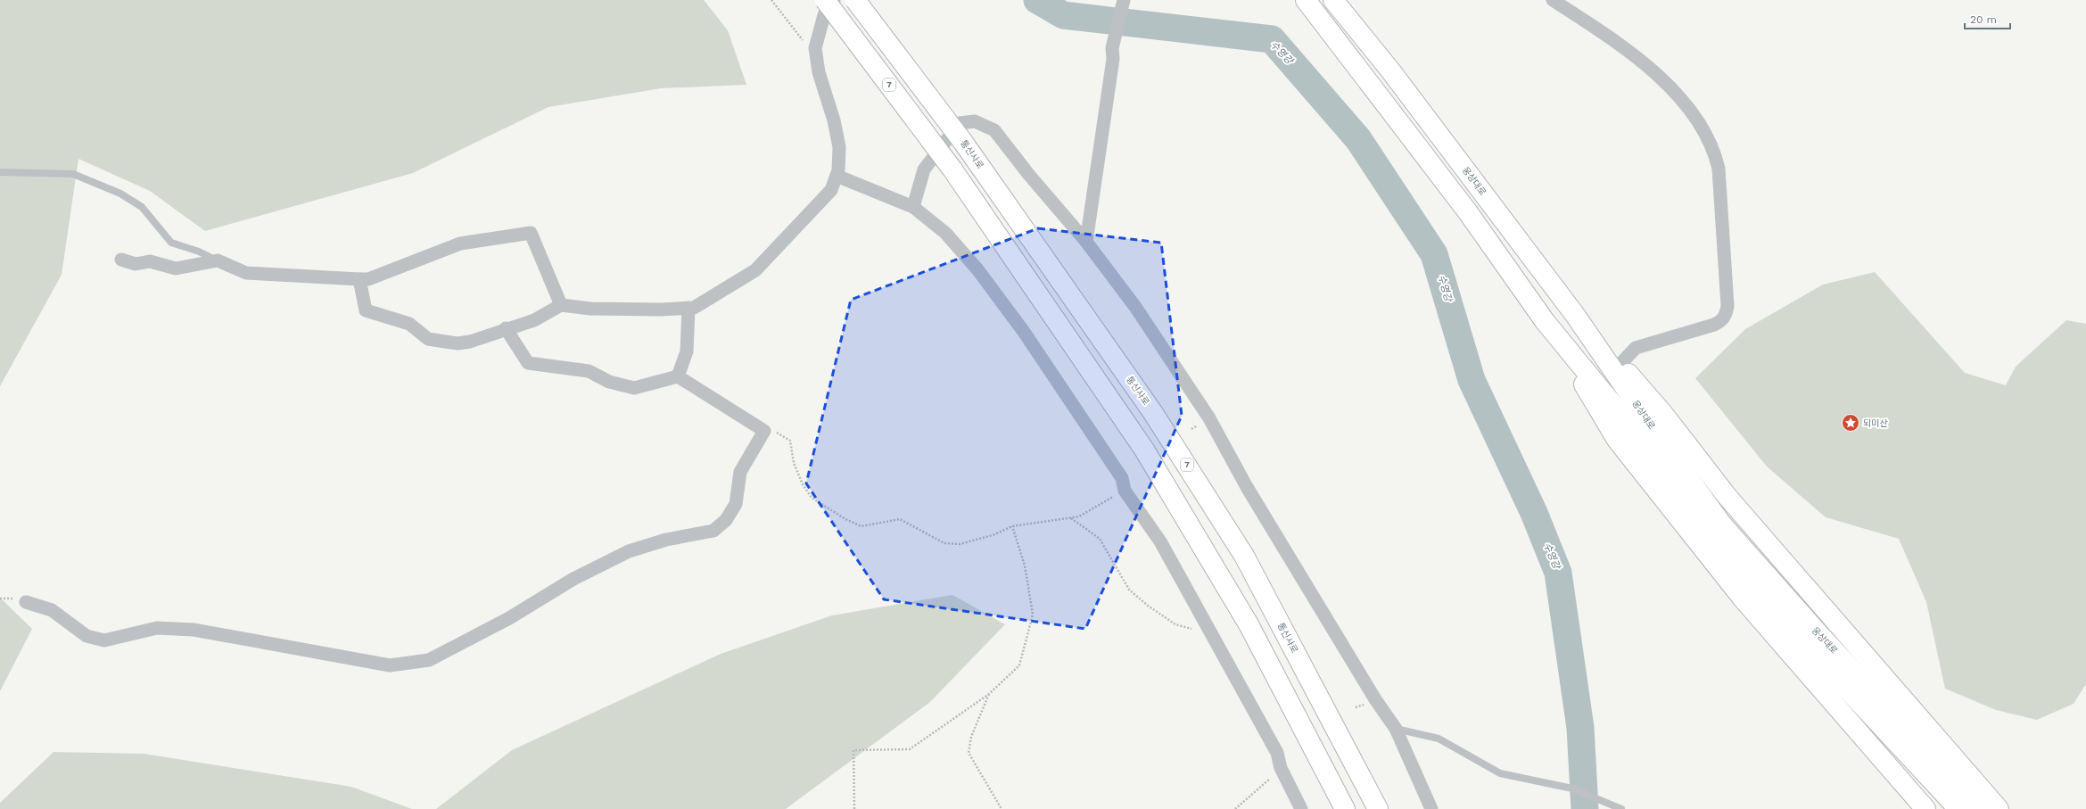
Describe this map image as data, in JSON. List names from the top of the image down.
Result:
{
  "streets": {
    "main road": ["7", "통신사로", "웅상대로"]
  },
  "water": ["수영강"],
  "places": {
    "place": ["되미산"]
  },
  "scale_bar": "20 m"
}
